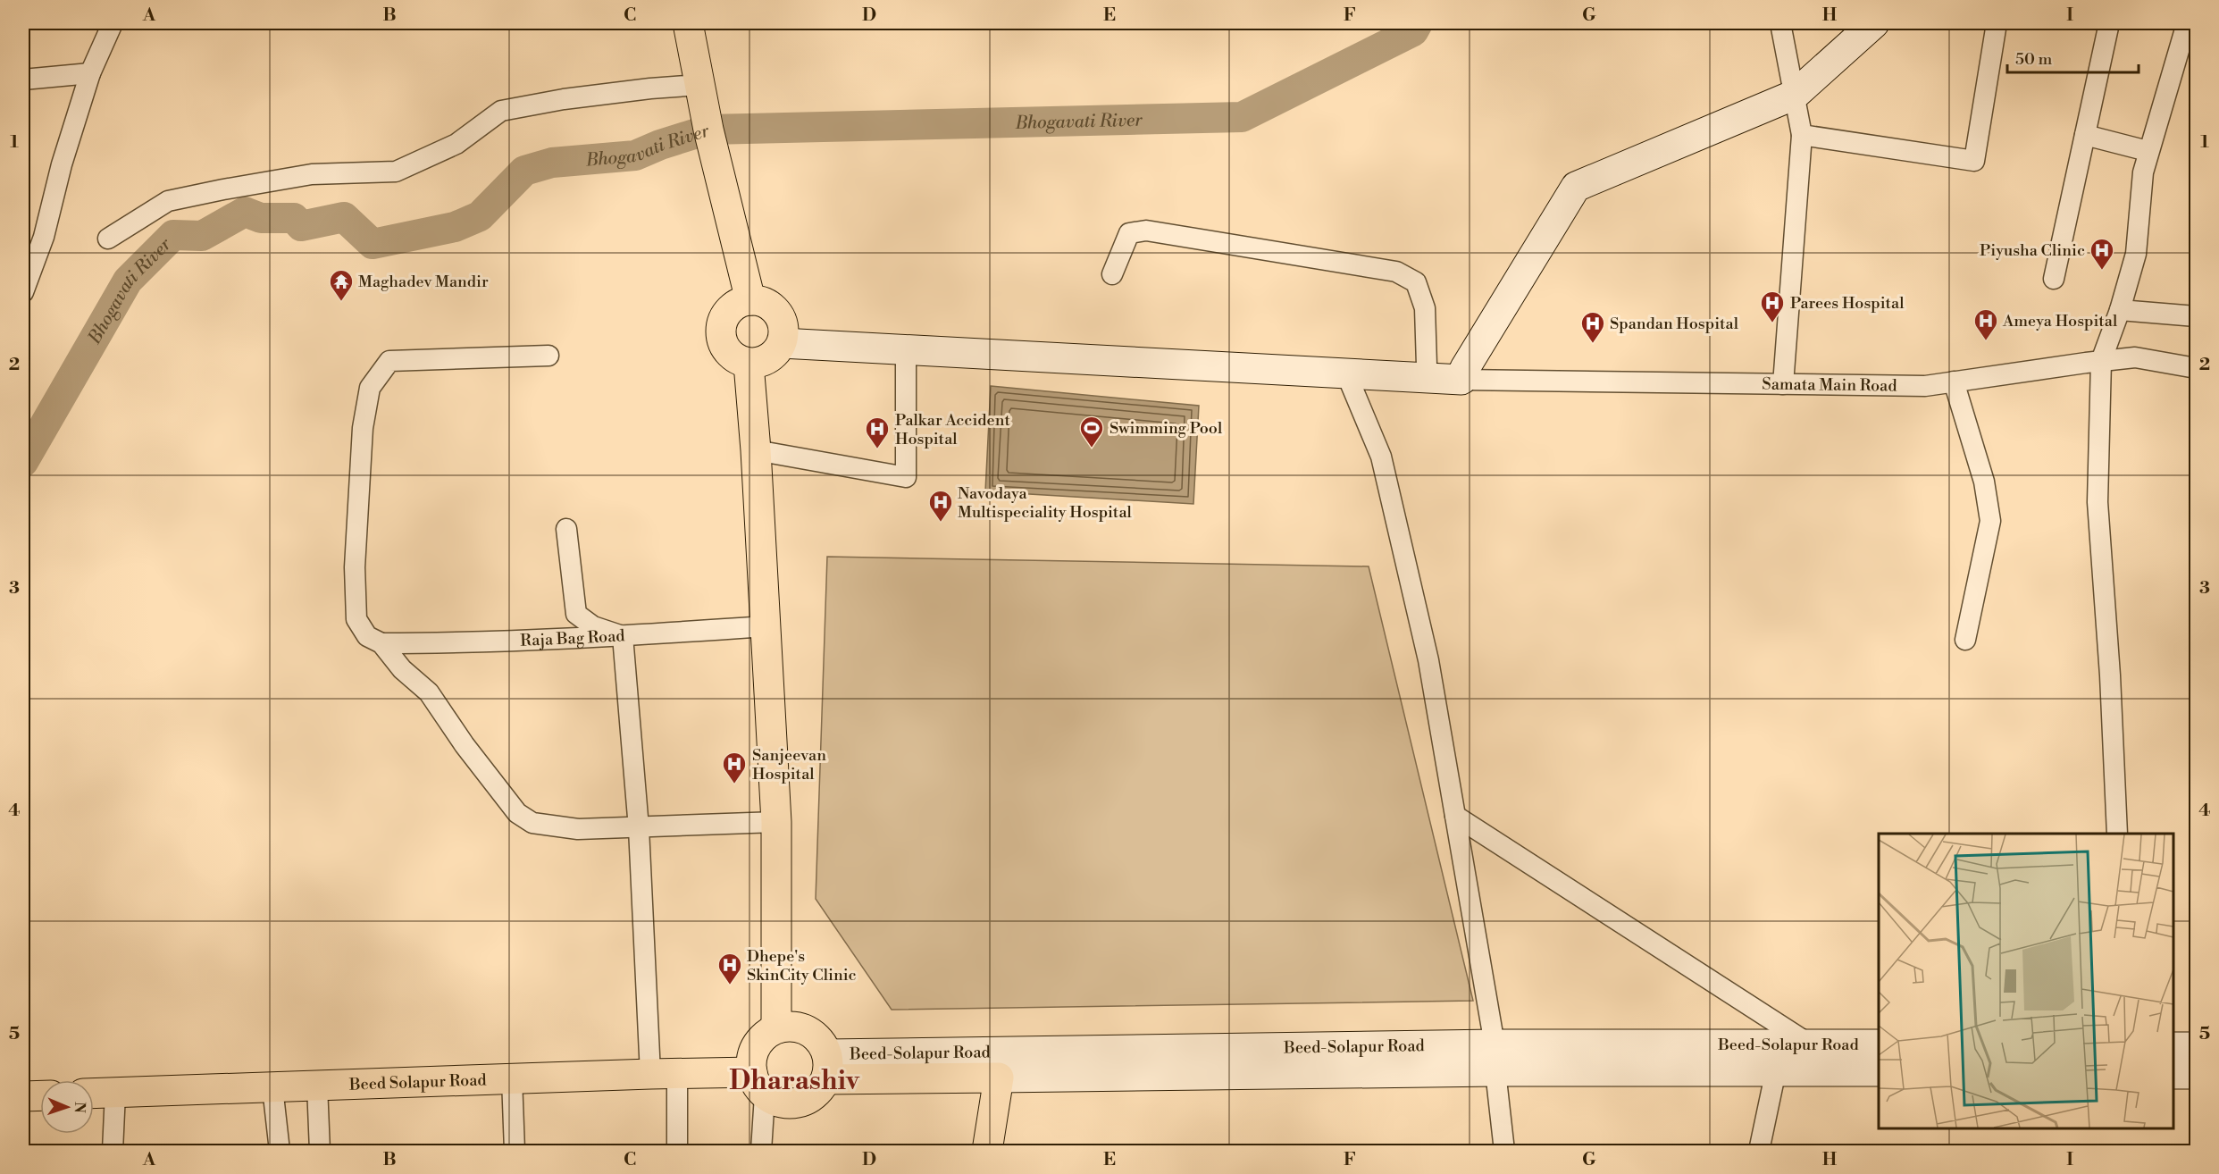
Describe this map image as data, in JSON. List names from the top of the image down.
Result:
{
  "streets": {
    "main road": ["Beed-Solapur Road", "Beed Solapur Road"],
    "street": ["Samata Main Road", "Raja Bag Road"]
  },
  "crossings": [
    ["Beed-Solapur Road", "Beed Solapur Road"]
  ],
  "districts": ["Dharashiv"],
  "water": ["Bhogavati River"],
  "places": {
    "hospital": [
      "Piyusha Clinic",
      "Parees Hospital",
      "Ameya Hospital",
      "Spandan Hospital",
      "Palkar Accident Hospital",
      "Navodaya Multispeciality Hospital",
      "Sanjeevan Hospital",
      "Dhepe's SkinCity Clinic"
    ],
    "temple": ["Maghadev Mandir"],
    "sports": ["Swimming Pool"]
  },
  "scale_bar": "50 m",
  "north": "right",
  "grid": {
    "columns": [
      "A",
      "B",
      "C",
      "D",
      "E",
      "F",
      "G",
      "H",
      "I"
    ],
    "rows": [
      "1",
      "2",
      "3",
      "4",
      "5"
    ]
  }
}
